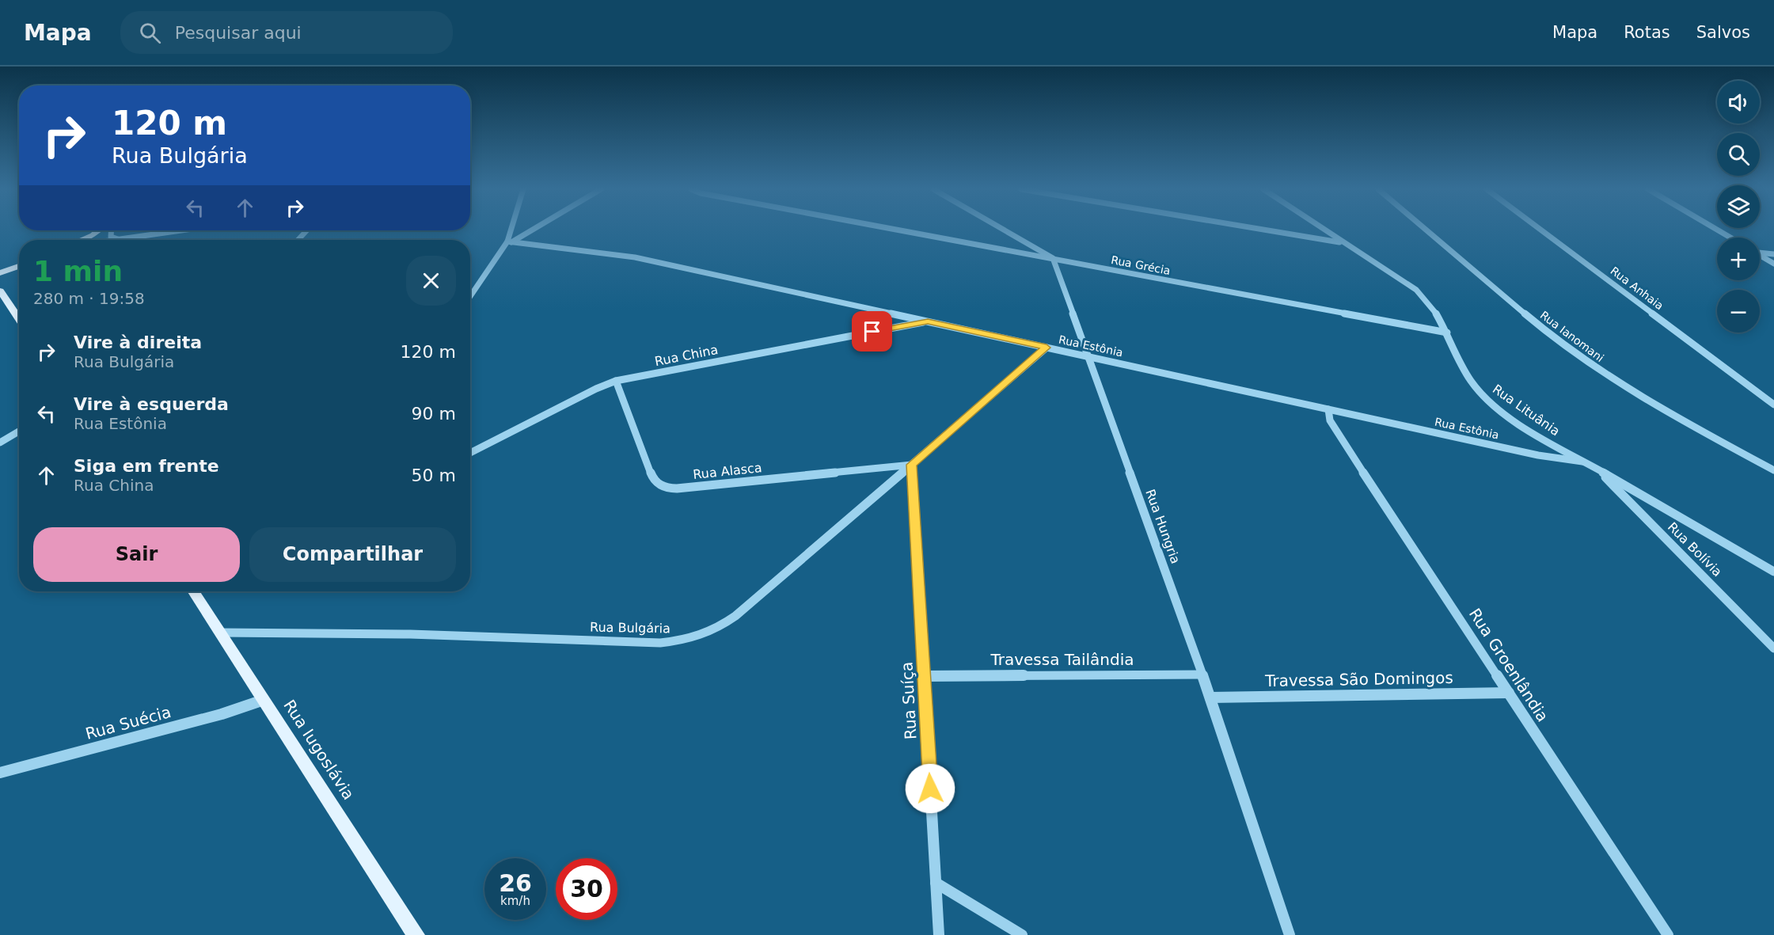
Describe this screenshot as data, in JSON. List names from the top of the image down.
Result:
{
  "streets": {
    "main road": ["Rua Iugoslávia"],
    "street": [
      "Rua Grécia",
      "Rua Anhaia",
      "Rua Ianomani",
      "Rua Estônia",
      "Rua China",
      "Rua Lituânia",
      "Rua Alasca",
      "Rua Hungria",
      "Rua Bolívia",
      "Rua Bulgária",
      "Travessa Tailândia",
      "Rua Groenlândia",
      "Travessa São Domingos",
      "Rua Suíça",
      "Rua Suécia"
    ]
  },
  "crossings": [
    ["Rua Grécia", "Rua Lituânia"],
    ["Rua Grécia", "Rua Hungria"],
    ["Rua Estônia", "Rua China"],
    ["Rua Estônia", "Rua Lituânia"],
    ["Rua Estônia", "Rua Hungria"],
    ["Rua Estônia", "Rua Bulgária"],
    ["Rua Estônia", "Rua Groenlândia"],
    ["Rua China", "Rua Alasca"],
    ["Rua Lituânia", "Rua Bolívia"],
    ["Rua Alasca", "Rua Bulgária"],
    ["Rua Alasca", "Rua Suíça"],
    ["Rua Hungria", "Travessa Tailândia"],
    ["Rua Hungria", "Travessa São Domingos"],
    ["Rua Bulgária", "Rua Suíça"],
    ["Rua Bulgária", "Rua Iugoslávia"],
    ["Travessa Tailândia", "Rua Suíça"],
    ["Rua Groenlândia", "Travessa São Domingos"],
    ["Rua Suécia", "Rua Iugoslávia"]
  ],
  "page": {
    "header": "Mapa",
    "search": "Pesquisar aqui",
    "nav": ["Mapa", "Rotas", "Salvos"],
    "map_buttons": ["+", "−"],
    "turn": ["120 m", "Rua Bulgária"],
    "heading": ["1 min", "280 m · 19:58"],
    "list": [
      {
        "name": "Vire à direita",
        "note": "Rua Bulgária",
        "value": "120 m"
      },
      {
        "name": "Vire à esquerda",
        "note": "Rua Estônia",
        "value": "90 m"
      },
      {
        "name": "Siga em frente",
        "note": "Rua China",
        "value": "50 m"
      }
    ],
    "buttons": ["Sair", "Compartilhar"],
    "speed": "26 km/h",
    "limit": "30"
  }
}
